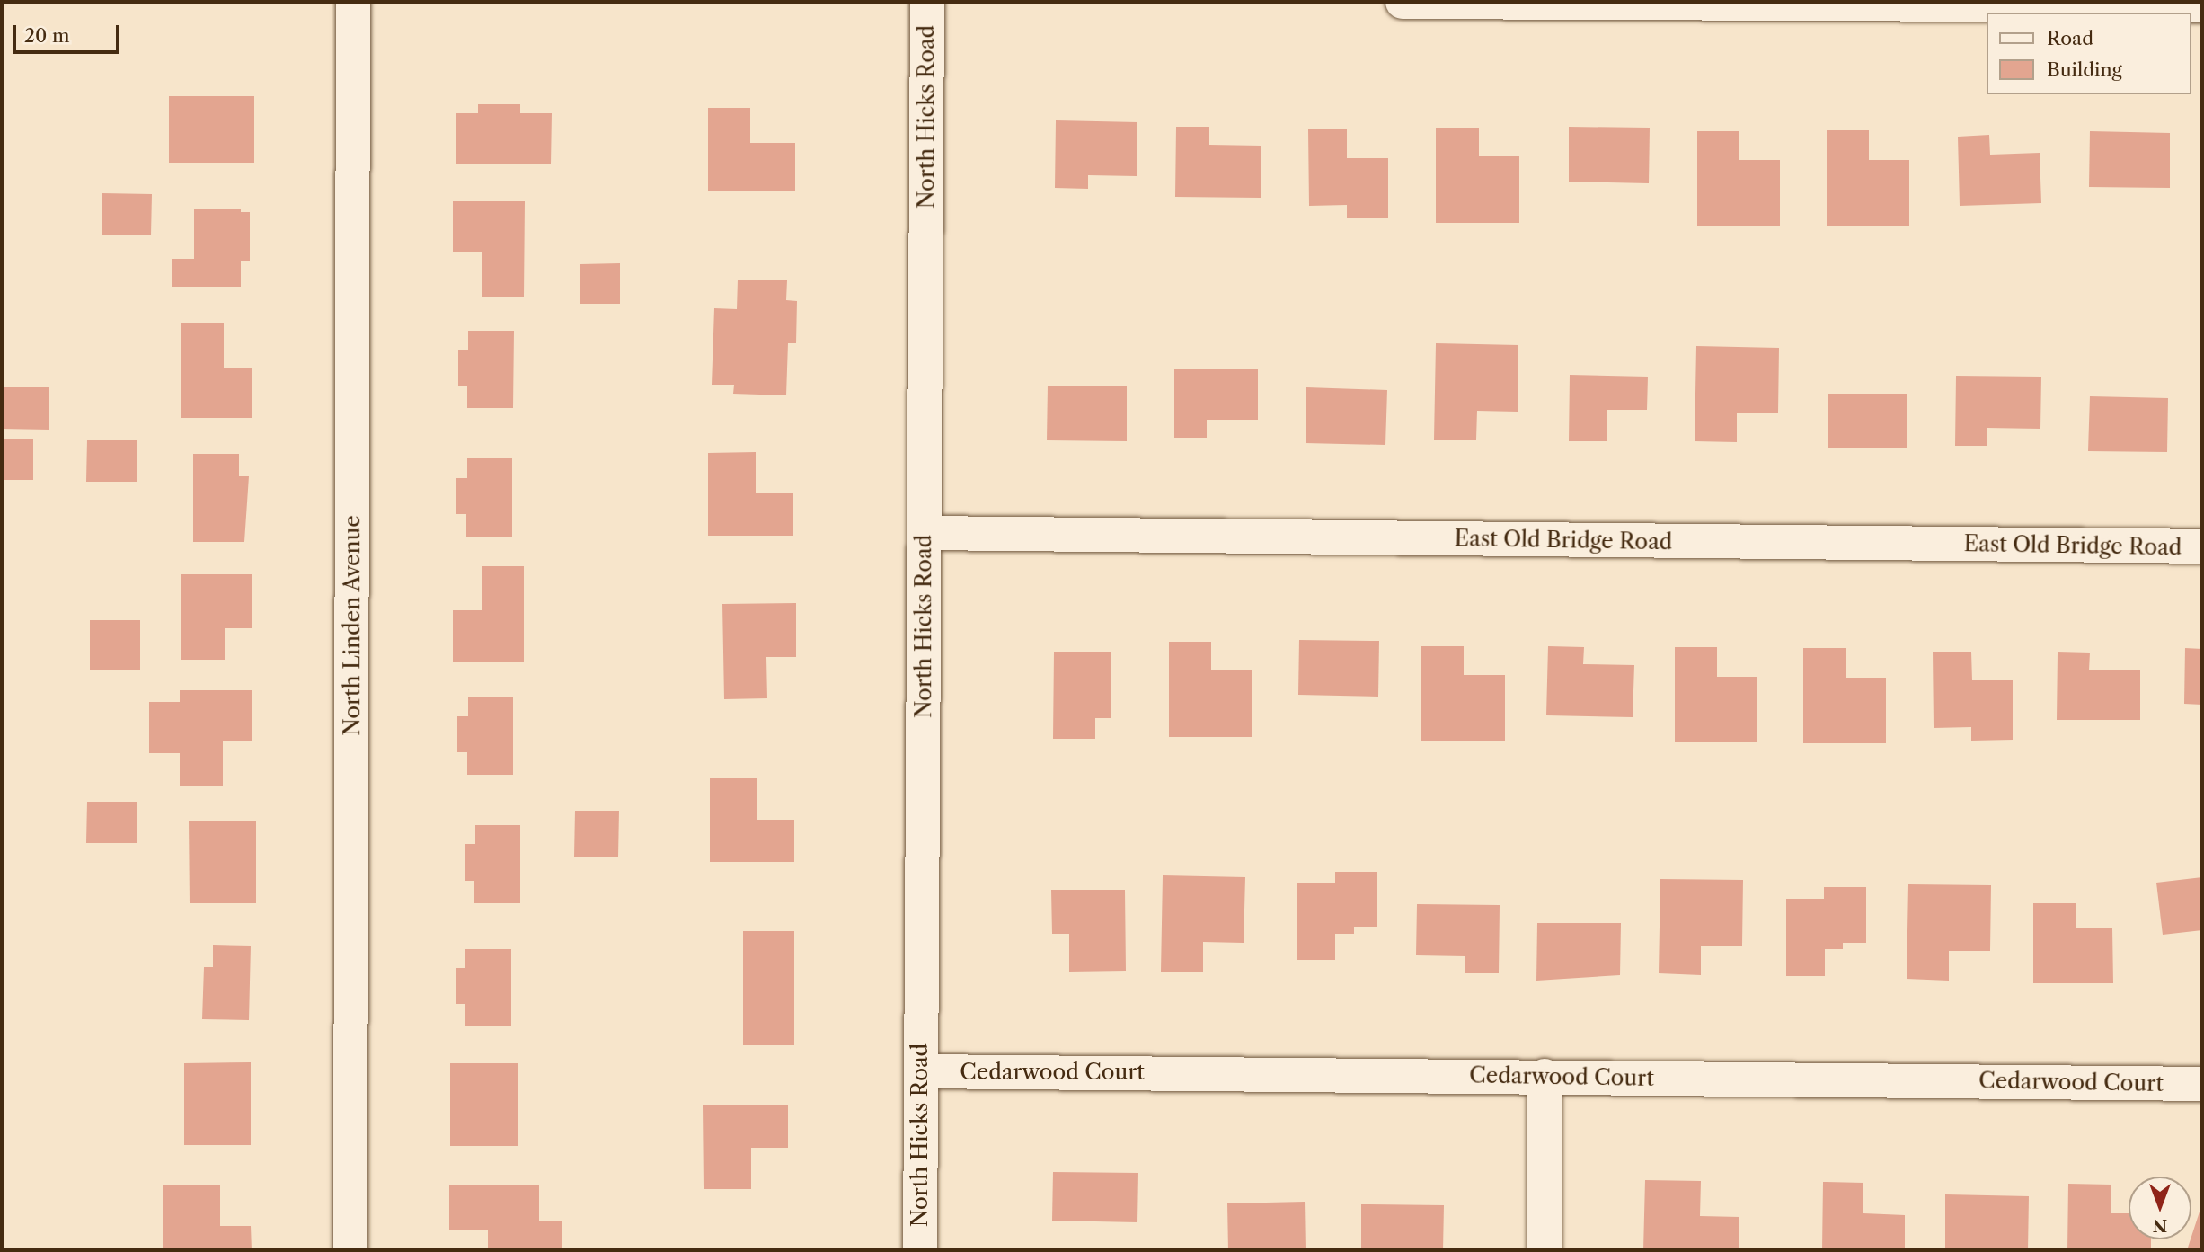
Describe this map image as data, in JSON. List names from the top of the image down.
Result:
{
  "streets": {
    "street": [
      "North Hicks Road",
      "East Old Bridge Road",
      "North Linden Avenue",
      "Cedarwood Court"
    ]
  },
  "crossings": [
    ["North Hicks Road", "East Old Bridge Road"],
    ["North Hicks Road", "Cedarwood Court"]
  ],
  "legend": ["Road", "Building"],
  "scale_bar": "20 m",
  "north": "bottom"
}
